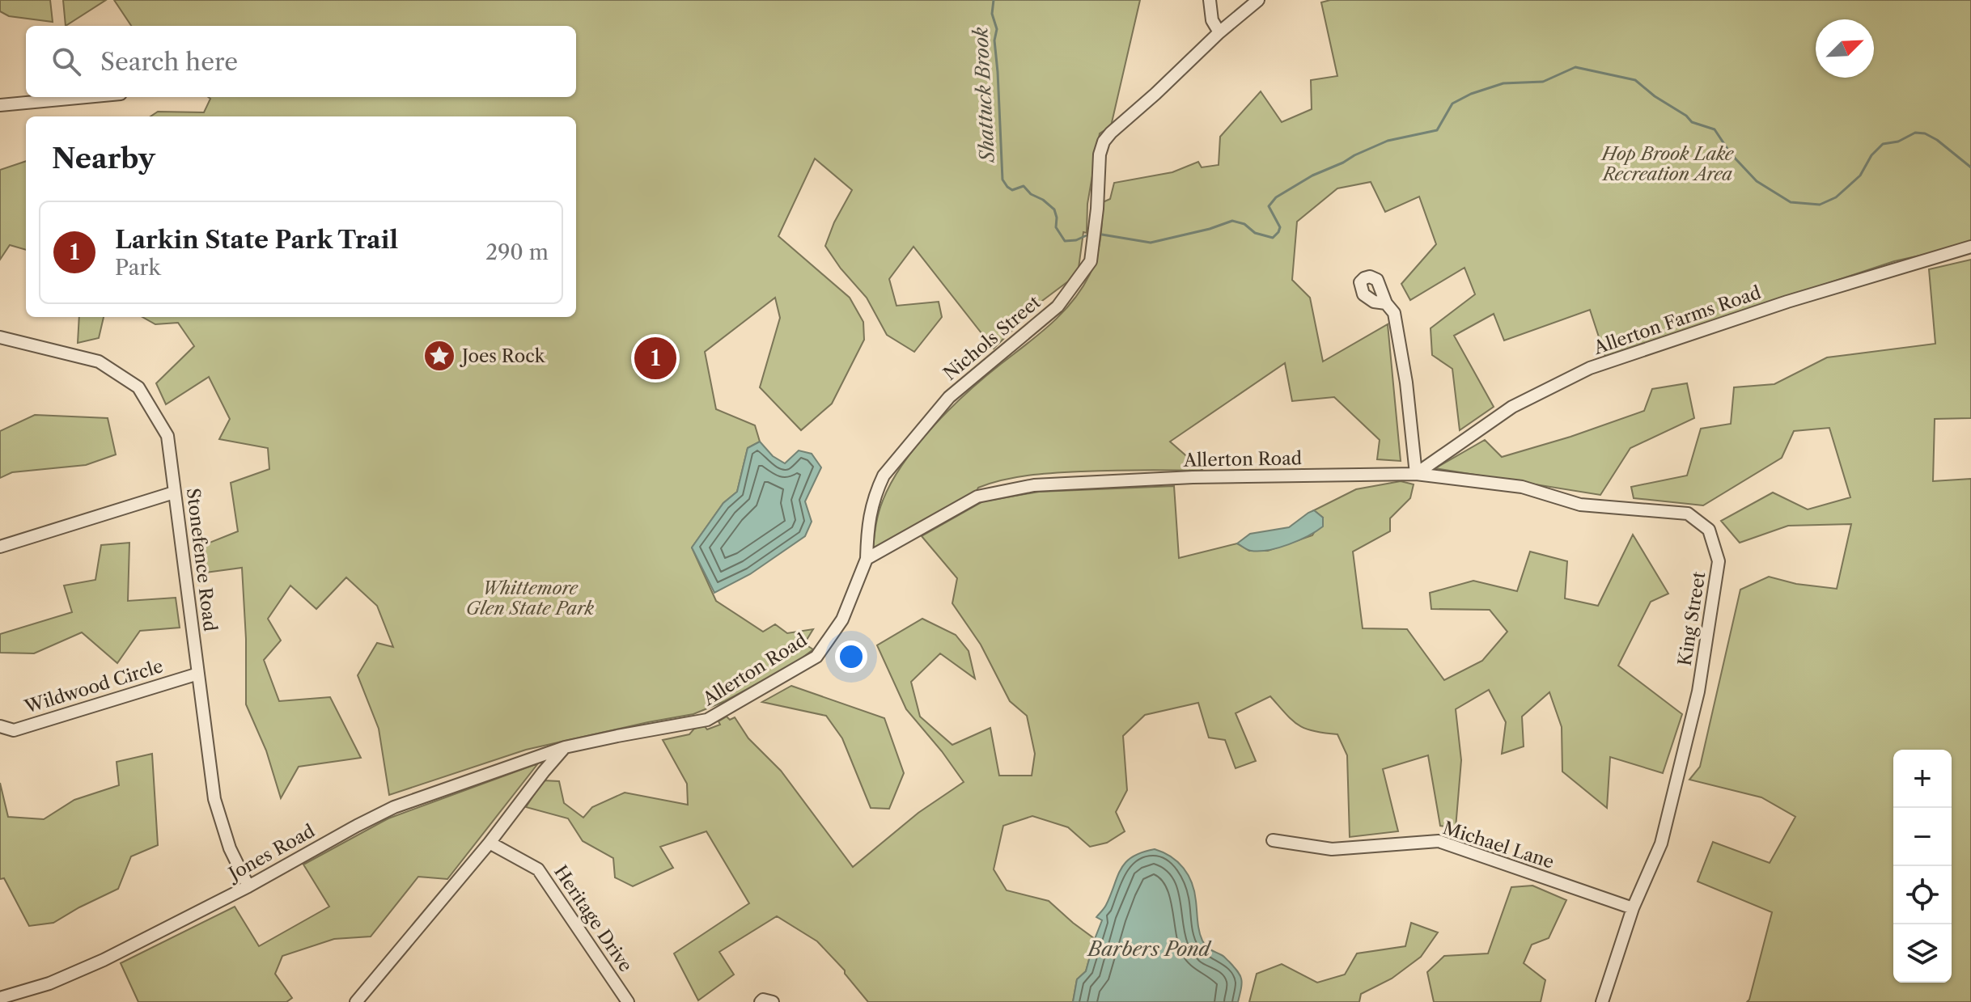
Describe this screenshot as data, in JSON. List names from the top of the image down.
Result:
{
  "streets": {
    "street": [
      "Allerton Farms Road",
      "Nichols Street",
      "Allerton Road",
      "Stonefence Road",
      "King Street",
      "Wildwood Circle",
      "Michael Lane",
      "Jones Road",
      "Heritage Drive"
    ]
  },
  "crossings": [
    ["Allerton Farms Road", "Allerton Road"],
    ["Allerton Farms Road", "King Street"],
    ["Nichols Street", "Allerton Road"],
    ["Allerton Road", "King Street"],
    ["Allerton Road", "Jones Road"],
    ["Stonefence Road", "Wildwood Circle"],
    ["Stonefence Road", "Jones Road"],
    ["King Street", "Michael Lane"]
  ],
  "water": ["Shattuck Brook", "Barbers Pond"],
  "parks": ["Hop Brook Lake Recreation Area", "Whittemore Glen State Park"],
  "places": {
    "place": ["Joes Rock"]
  },
  "north": "top right",
  "page": {
    "search": "Search here",
    "heading": "Nearby",
    "list": [
      {
        "mark": "1",
        "name": "Larkin State Park Trail",
        "note": "Park",
        "value": "290 m"
      }
    ],
    "pins": "1",
    "map_buttons": ["+", "−"]
  }
}
